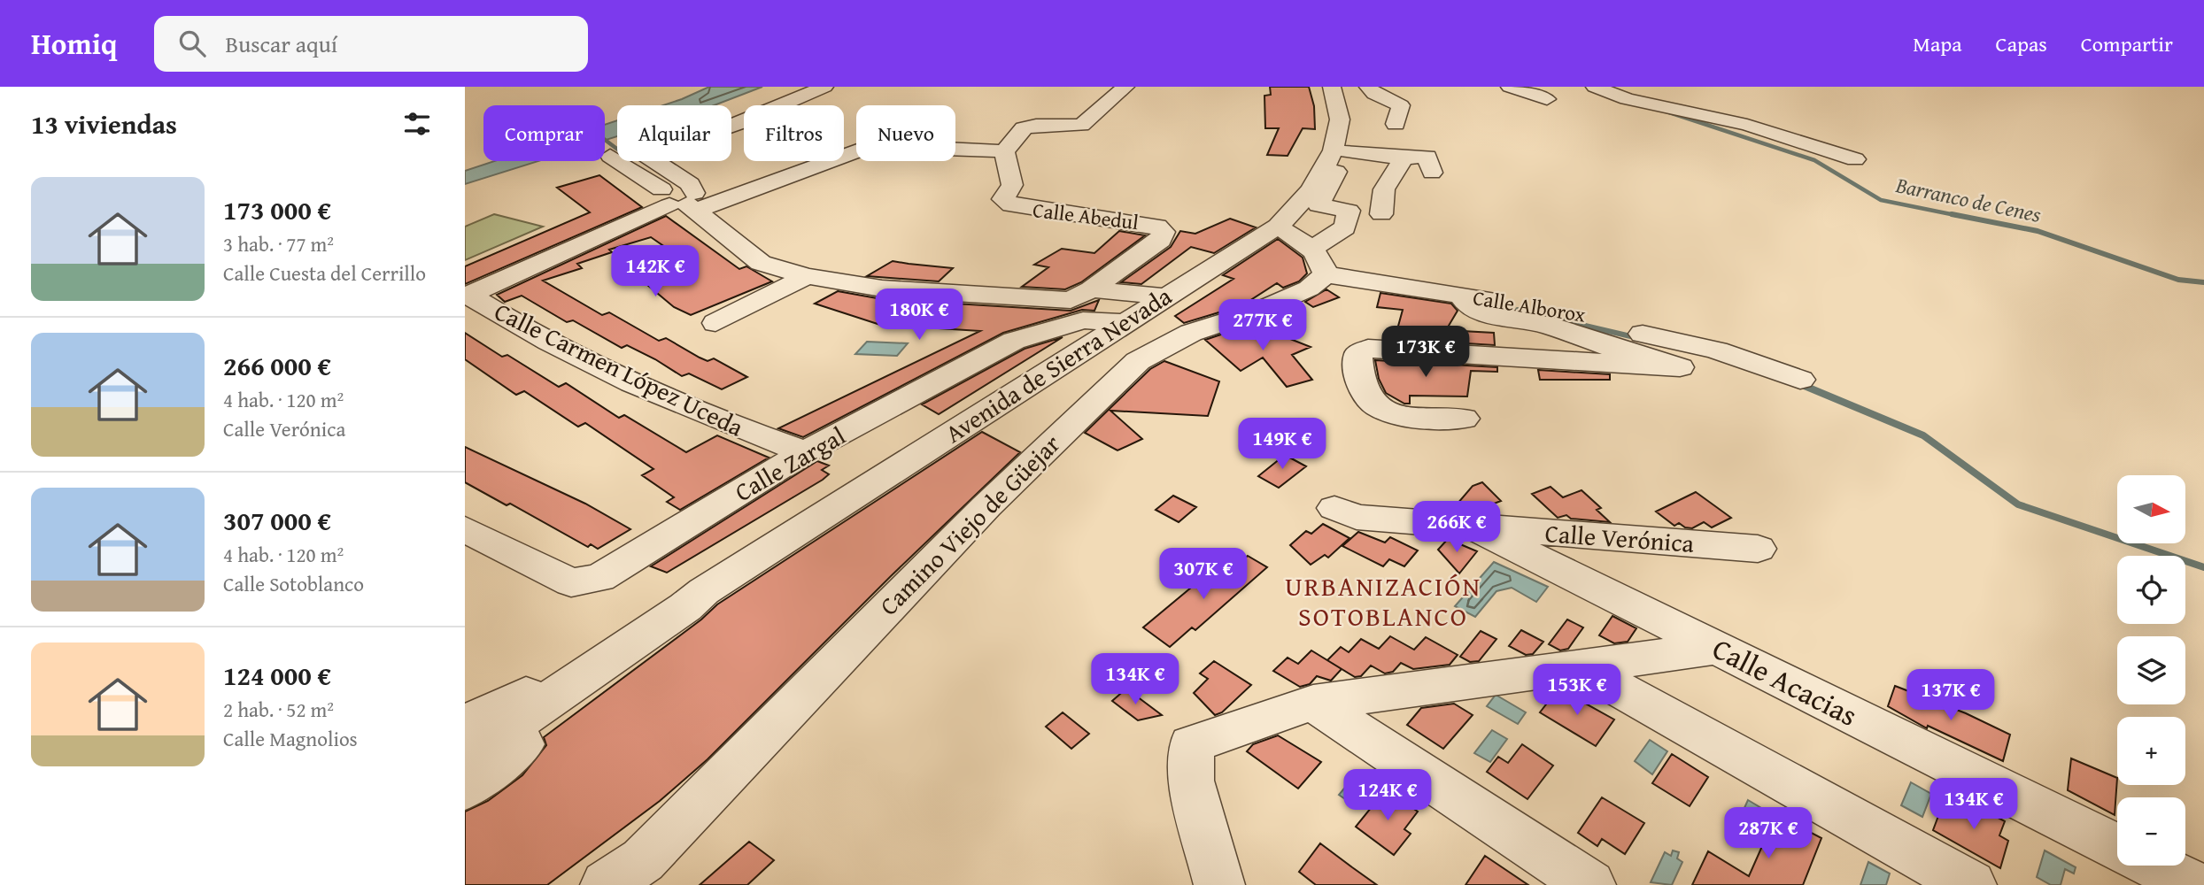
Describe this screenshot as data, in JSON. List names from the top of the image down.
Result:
{
  "streets": {
    "street": [
      "Calle Abedul",
      "Calle Alborox",
      "Avenida de Sierra Nevada",
      "Calle Carmen López Uceda",
      "Calle Zargal",
      "Camino Viejo de Güejar",
      "Calle Verónica",
      "Calle Acacias"
    ]
  },
  "crossings": [
    ["Calle Alborox", "Camino Viejo de Güejar"],
    ["Avenida de Sierra Nevada", "Calle Zargal"],
    ["Avenida de Sierra Nevada", "Camino Viejo de Güejar"],
    ["Calle Carmen López Uceda", "Calle Zargal"],
    ["Calle Verónica", "Calle Acacias"]
  ],
  "districts": ["URBANIZACIÓN SOTOBLANCO"],
  "water": ["Barranco de Cenes"],
  "north": "right",
  "page": {
    "header": "Homiq",
    "search": "Buscar aquí",
    "nav": ["Mapa", "Capas", "Compartir"],
    "heading": "13 viviendas",
    "chip": [
      "Comprar",
      "Alquilar",
      "Filtros",
      "Nuevo"
    ],
    "list": [
      {
        "name": "173 000 €",
        "note": "3 hab. · 77 m² · Calle Cuesta del Cerrillo"
      },
      {
        "name": "266 000 €",
        "note": "4 hab. · 120 m² · Calle Verónica"
      },
      {
        "name": "307 000 €",
        "note": "4 hab. · 120 m² · Calle Sotoblanco"
      },
      {
        "name": "124 000 €",
        "note": "2 hab. · 52 m² · Calle Magnolios"
      }
    ],
    "price": [
      "142K €",
      "180K €",
      "277K €",
      "173K €",
      "149K €",
      "266K €",
      "307K €",
      "134K €",
      "153K €",
      "137K €",
      "124K €",
      "134K €",
      "287K €"
    ],
    "map_buttons": ["+", "−"]
  }
}
